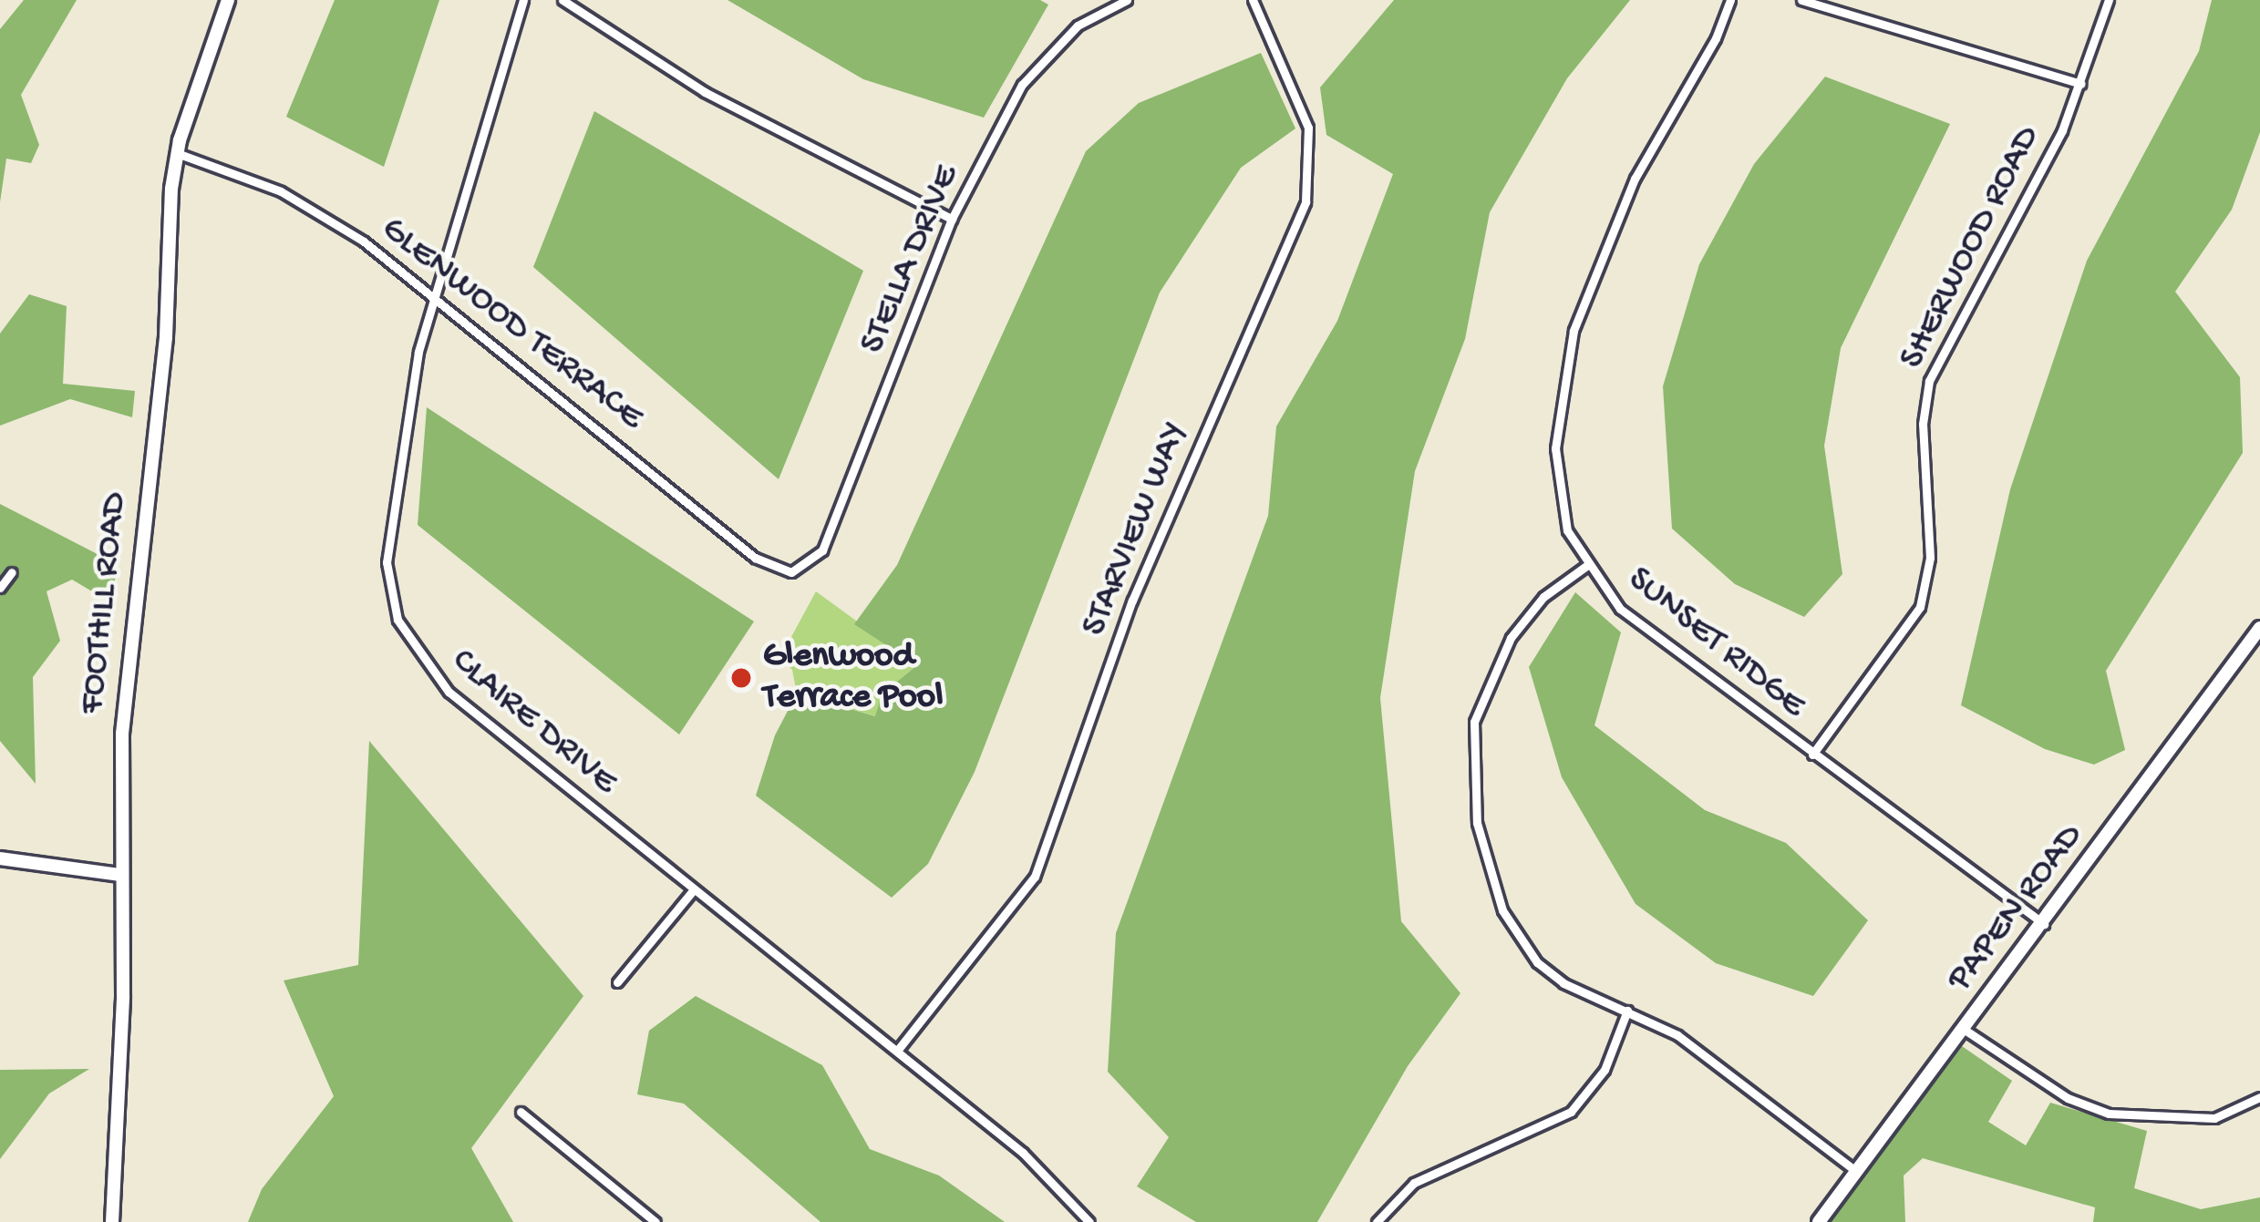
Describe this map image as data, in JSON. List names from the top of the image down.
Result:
{
  "streets": {
    "street": [
      "SHERWOOD ROAD",
      "STELLA DRIVE",
      "GLENWOOD TERRACE",
      "STARVIEW WAY",
      "FOOTHILL ROAD",
      "SUNSET RIDGE",
      "CLAIRE DRIVE",
      "PAPEN ROAD"
    ]
  },
  "crossings": [
    ["SHERWOOD ROAD", "SUNSET RIDGE"],
    ["STELLA DRIVE", "GLENWOOD TERRACE"],
    ["GLENWOOD TERRACE", "FOOTHILL ROAD"],
    ["GLENWOOD TERRACE", "CLAIRE DRIVE"],
    ["STARVIEW WAY", "CLAIRE DRIVE"],
    ["SUNSET RIDGE", "PAPEN ROAD"]
  ],
  "places": ["Glenwood Terrace Pool"]
}
